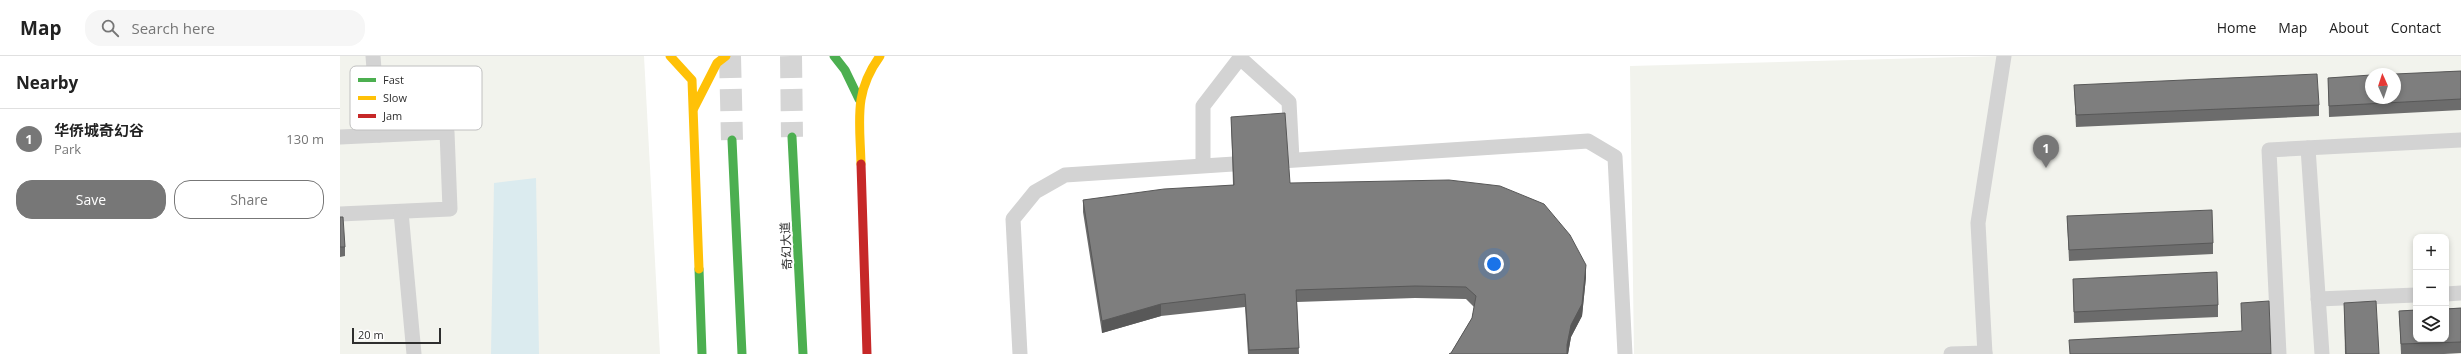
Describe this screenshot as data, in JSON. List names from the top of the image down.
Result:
{
  "streets": {
    "street": ["奇幻大道"]
  },
  "legend": ["Fast", "Slow", "Jam"],
  "scale_bar": "20 m",
  "north": "top",
  "page": {
    "header": "Map",
    "search": "Search here",
    "nav": [
      "Home",
      "Map",
      "About",
      "Contact"
    ],
    "heading": "Nearby",
    "list": [
      {
        "mark": "1",
        "name": "华侨城奇幻谷",
        "note": "Park",
        "value": "130 m"
      }
    ],
    "pins": "1",
    "buttons": ["Save", "Share"],
    "map_buttons": ["+", "−"],
    "scale": "20 m"
  }
}
